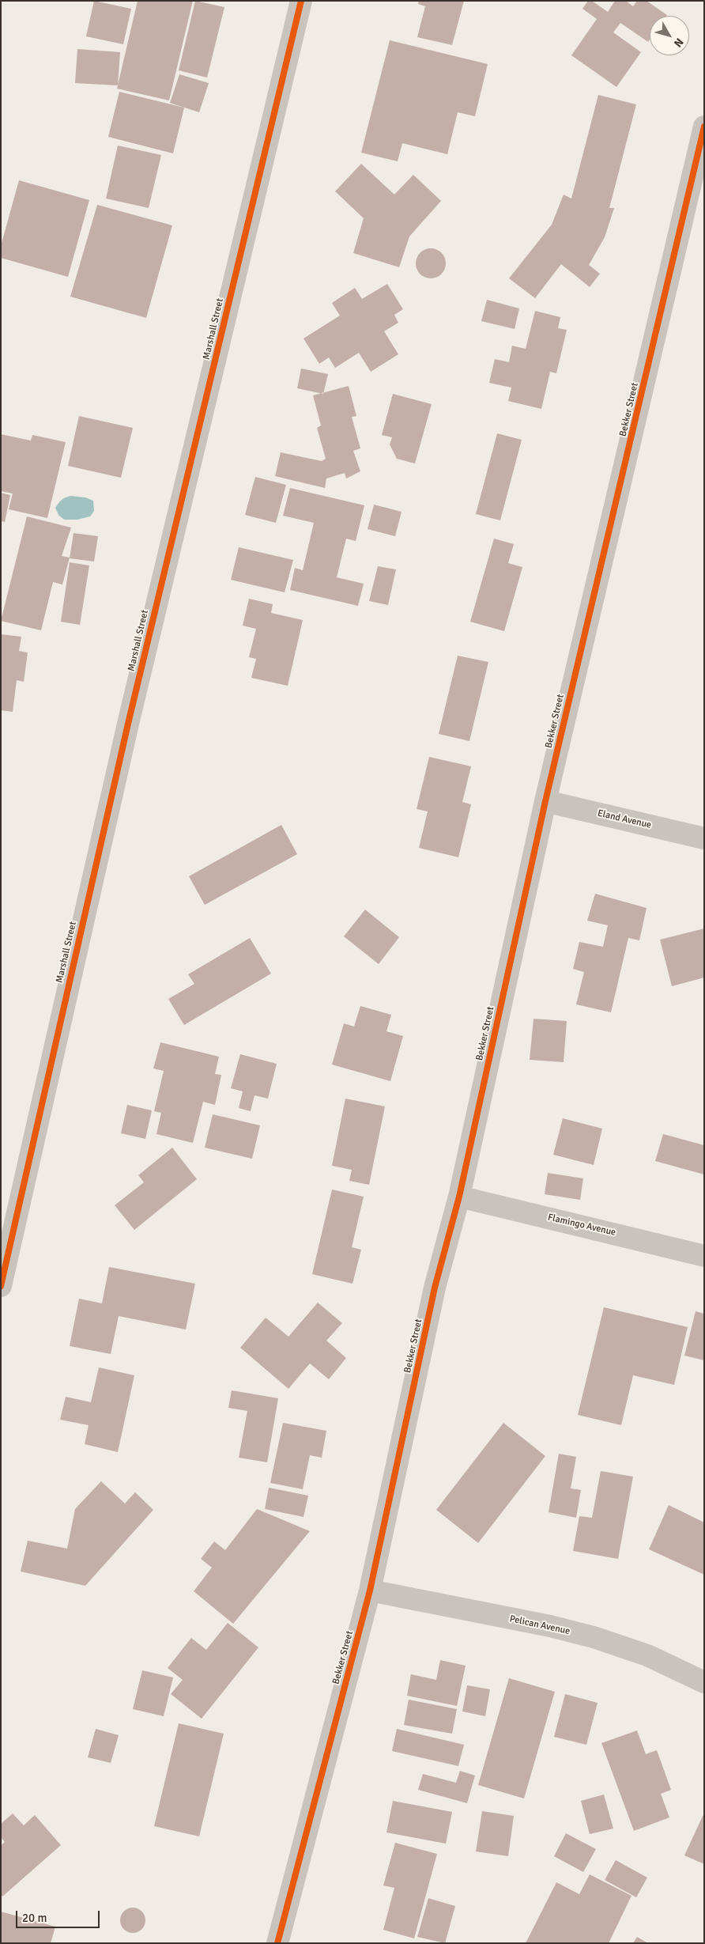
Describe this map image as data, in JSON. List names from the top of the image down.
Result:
{
  "streets": {
    "street": [
      "Marshall Street",
      "Bekker Street",
      "Eland Avenue",
      "Flamingo Avenue",
      "Pelican Avenue"
    ]
  },
  "crossings": [
    ["Bekker Street", "Eland Avenue"],
    ["Bekker Street", "Flamingo Avenue"],
    ["Bekker Street", "Pelican Avenue"]
  ],
  "scale_bar": "20 m",
  "north": "bottom right"
}
